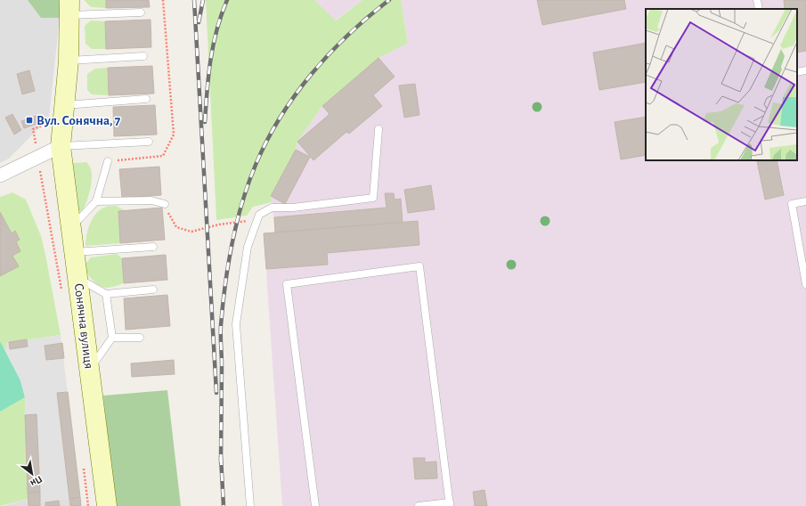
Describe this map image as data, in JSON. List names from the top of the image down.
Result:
{
  "streets": {
    "street": ["Сонячна вулиця"]
  },
  "places": {
    "transit": ["Вул. Сонячна, 7"]
  },
  "north": "bottom right"
}
